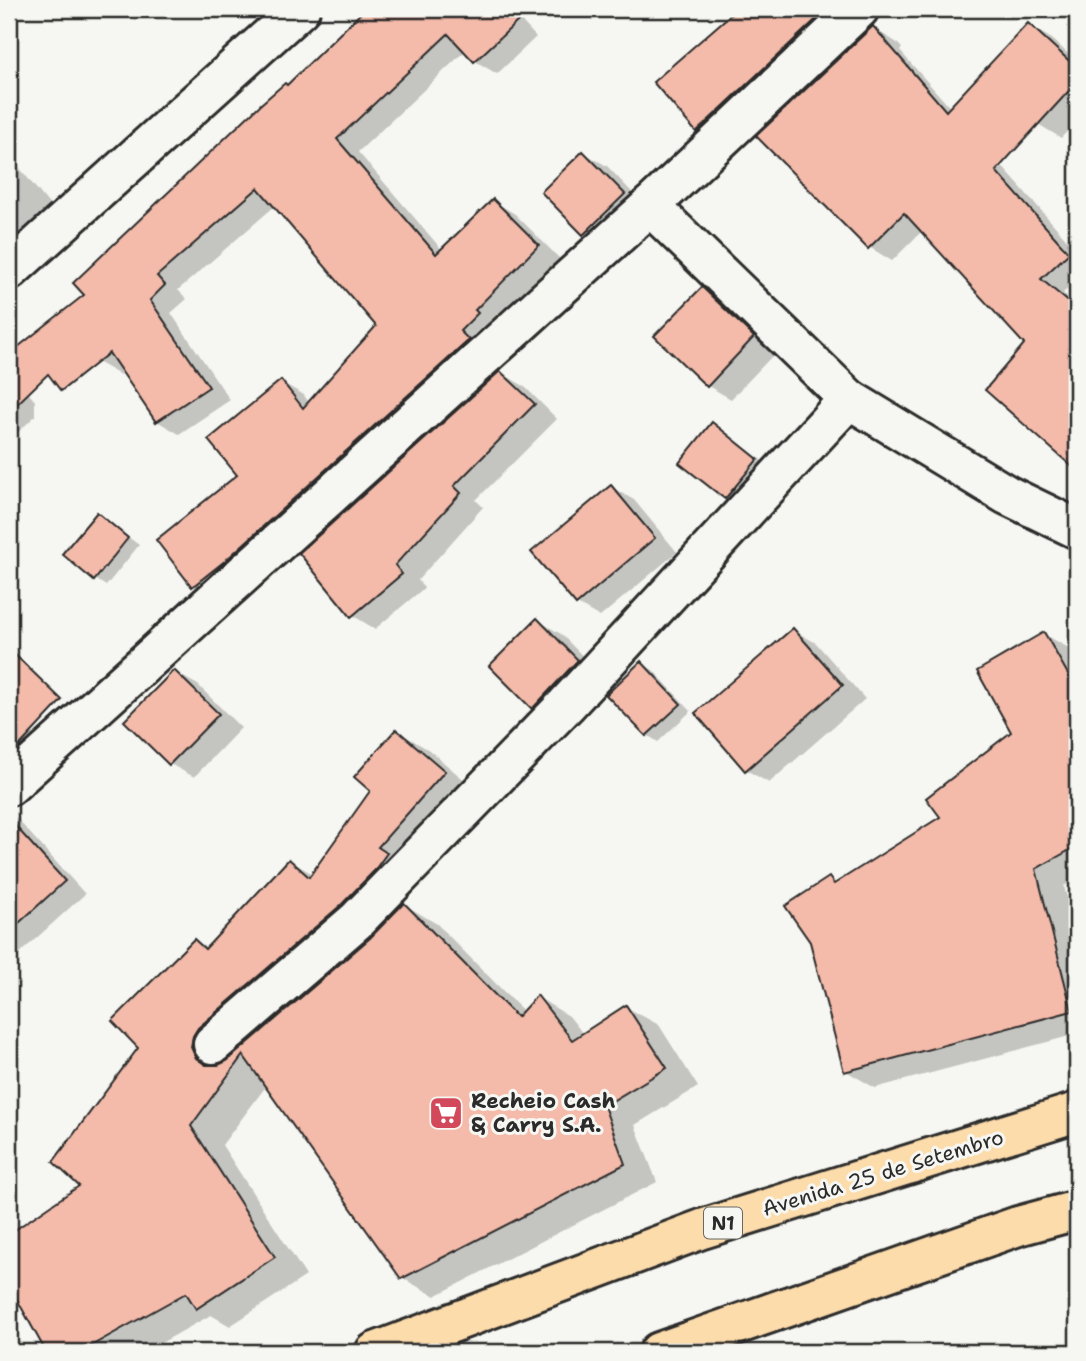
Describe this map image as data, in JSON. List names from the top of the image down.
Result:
{
  "streets": {
    "highway": ["Avenida 25 de Setembro", "N1"]
  },
  "places": {
    "supermarket": ["Recheio Cash & Carry S.A."]
  }
}
